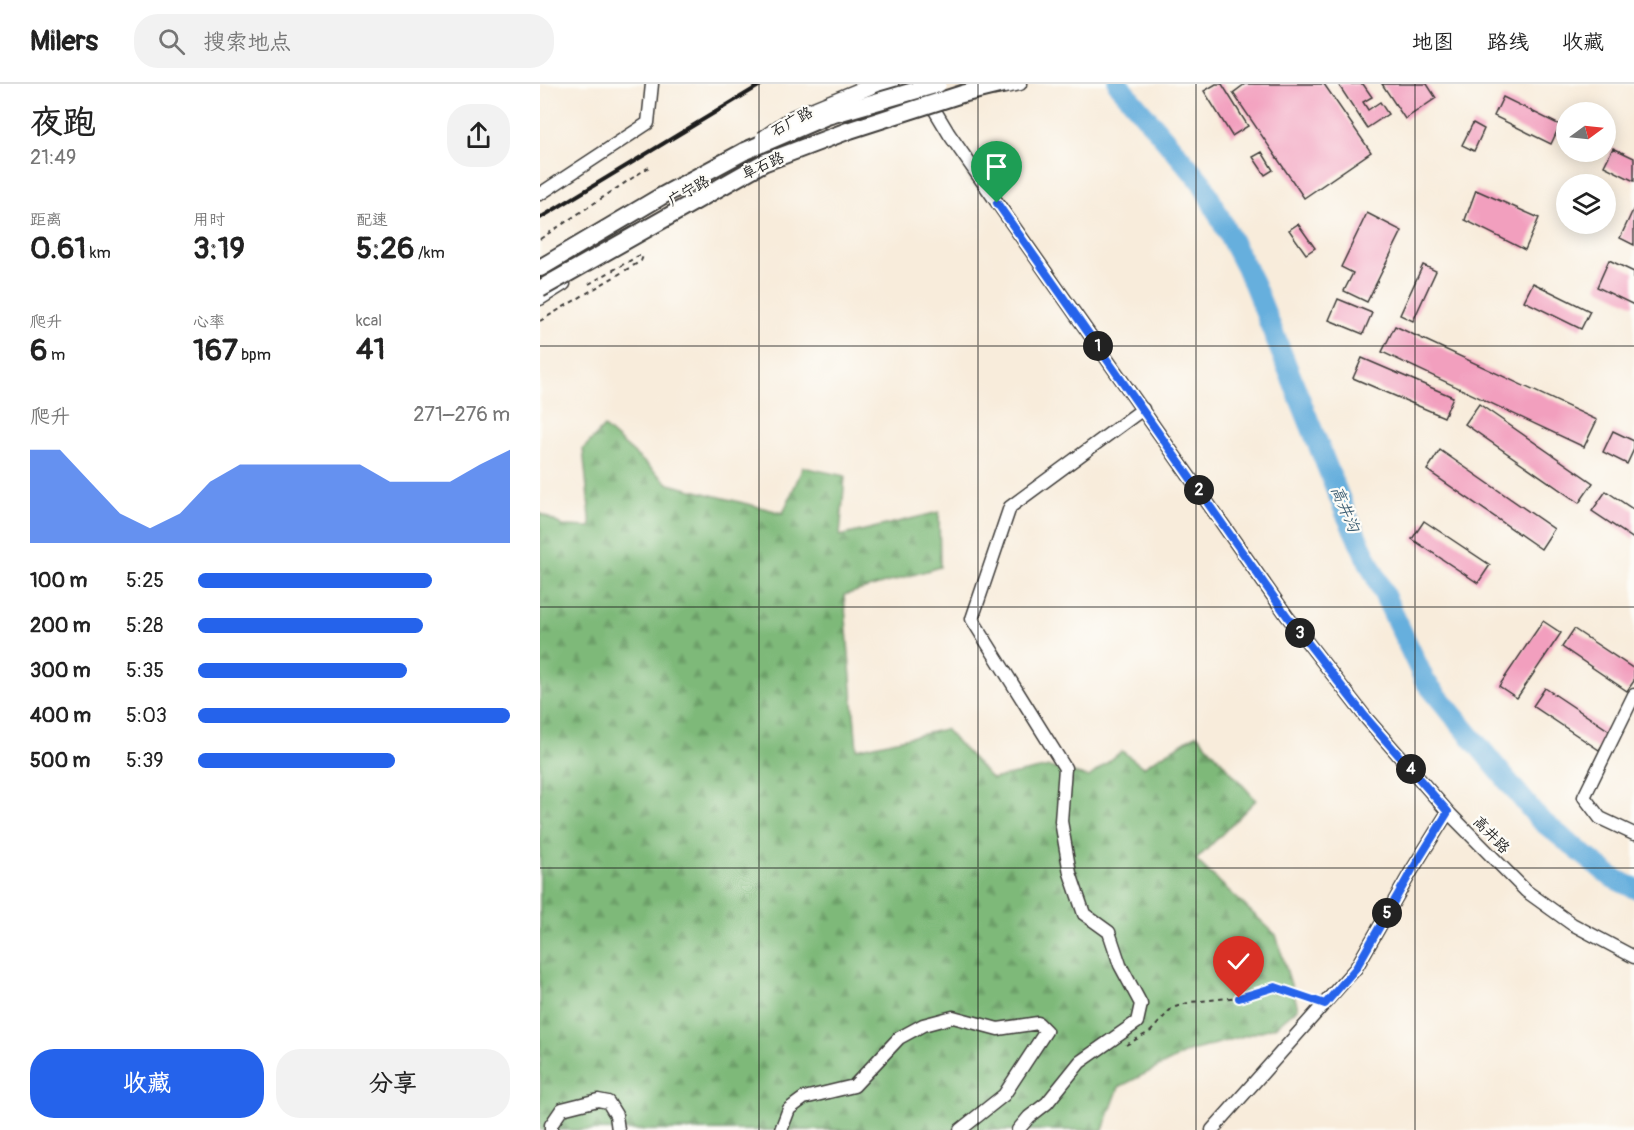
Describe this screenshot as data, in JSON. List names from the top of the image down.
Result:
{
  "streets": {
    "highway": ["阜石路"],
    "main road": ["石广路"],
    "street": ["广宁路", "高井路"]
  },
  "crossings": [
    ["石广路", "阜石路"],
    ["广宁路", "高井路"]
  ],
  "water": ["高井沟"],
  "north": "right",
  "page": {
    "header": "Milers",
    "search": "搜索地点",
    "nav": ["地图", "路线", "收藏"],
    "heading": ["夜跑", "21:49"],
    "stats": [
      ["距离", "0.61 km"],
      ["用时", "3:19"],
      ["配速", "5:26 /km"],
      ["爬升", "6 m"],
      ["心率", "167 bpm"],
      ["kcal", "41"]
    ],
    "pins": [
      "1",
      "2",
      "3",
      "4",
      "5"
    ],
    "chart": ["爬升", "271–276 m"],
    "list": [
      {
        "name": "100 m",
        "note": "5:25"
      },
      {
        "name": "200 m",
        "note": "5:28"
      },
      {
        "name": "300 m",
        "note": "5:35"
      },
      {
        "name": "400 m",
        "note": "5:03"
      },
      {
        "name": "500 m",
        "note": "5:39"
      }
    ],
    "buttons": ["收藏", "分享"]
  }
}
